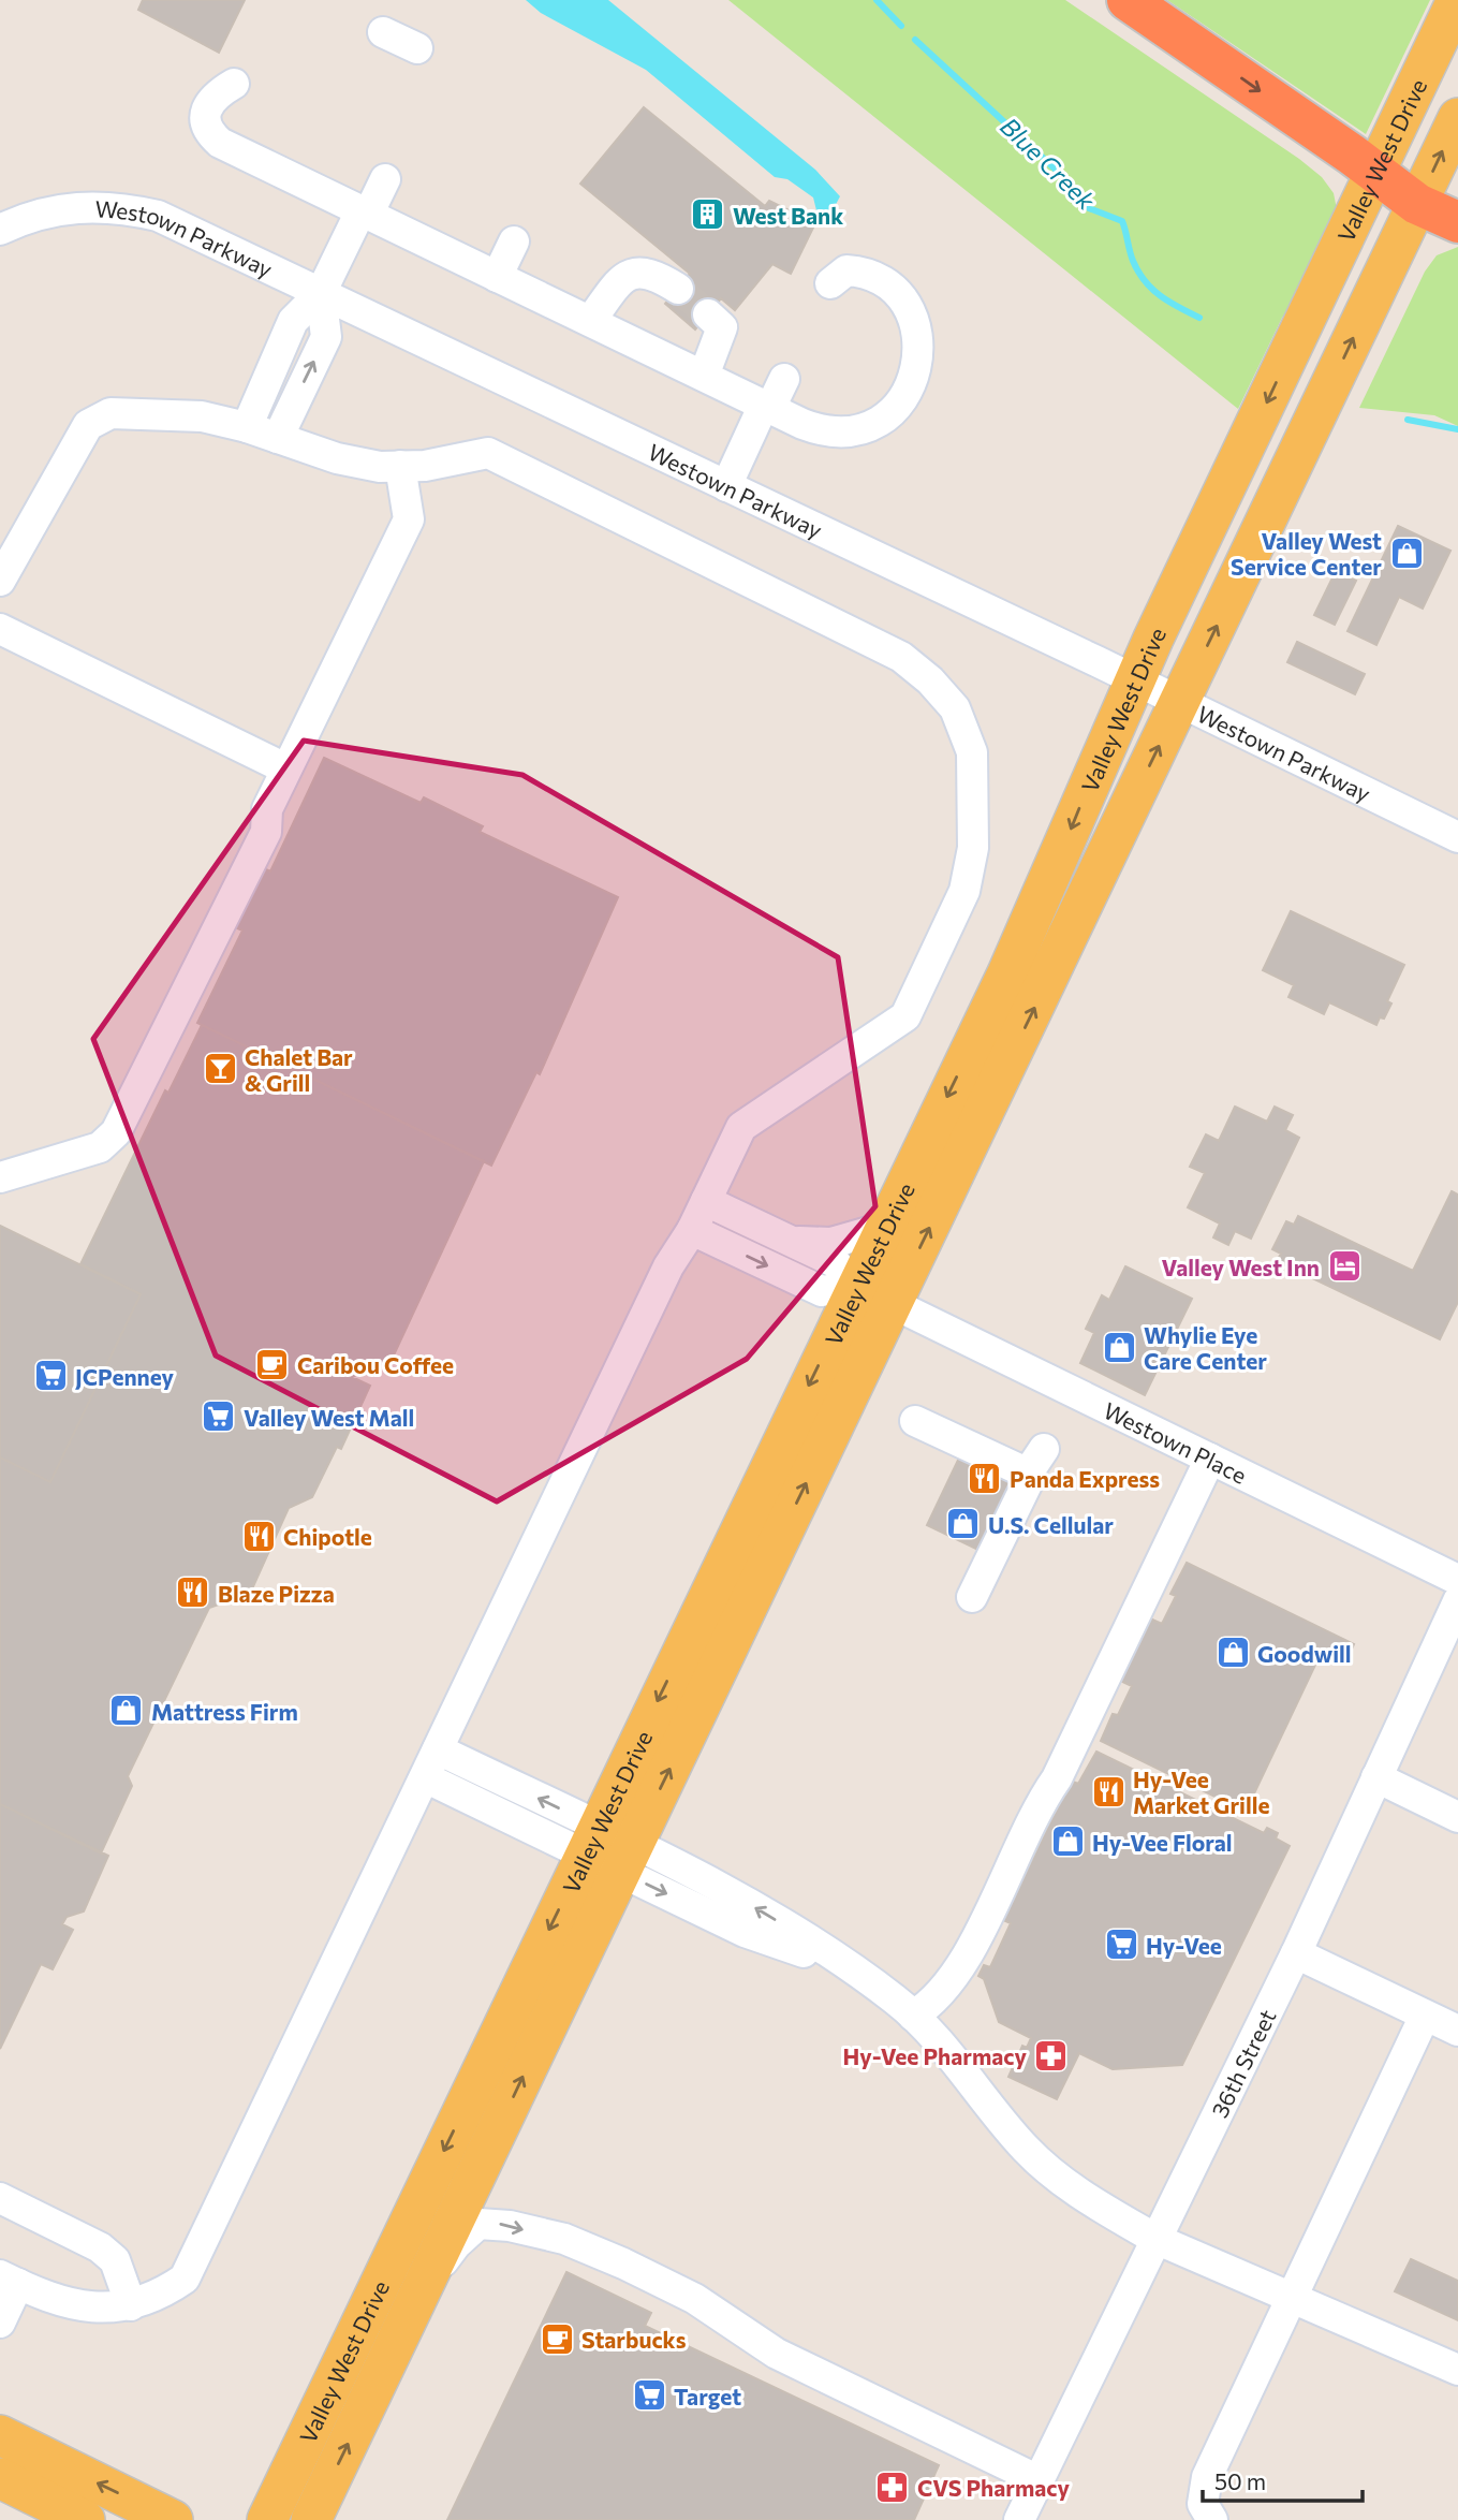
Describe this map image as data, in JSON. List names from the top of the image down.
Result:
{
  "streets": {
    "main road": ["Valley West Drive"],
    "street": ["Westown Parkway", "Westown Place", "36th Street"]
  },
  "crossings": [
    ["Valley West Drive", "Westown Parkway"],
    ["Valley West Drive", "Westown Place"]
  ],
  "water": ["Blue Creek"],
  "places": {
    "building": ["West Bank"],
    "shop": [
      "Valley West Service Center",
      "Whylie Eye Care Center",
      "U.S. Cellular",
      "Goodwill",
      "Mattress Firm",
      "Hy-Vee Floral"
    ],
    "bar": ["Chalet Bar & Grill"],
    "hotel": ["Valley West Inn"],
    "cafe": ["Caribou Coffee", "Starbucks"],
    "supermarket": [
      "JCPenney",
      "Valley West Mall",
      "Hy-Vee",
      "Target"
    ],
    "restaurant": [
      "Panda Express",
      "Chipotle",
      "Blaze Pizza",
      "Hy-Vee Market Grille"
    ],
    "pharmacy": ["Hy-Vee Pharmacy", "CVS Pharmacy"]
  },
  "scale_bar": "50 m"
}
